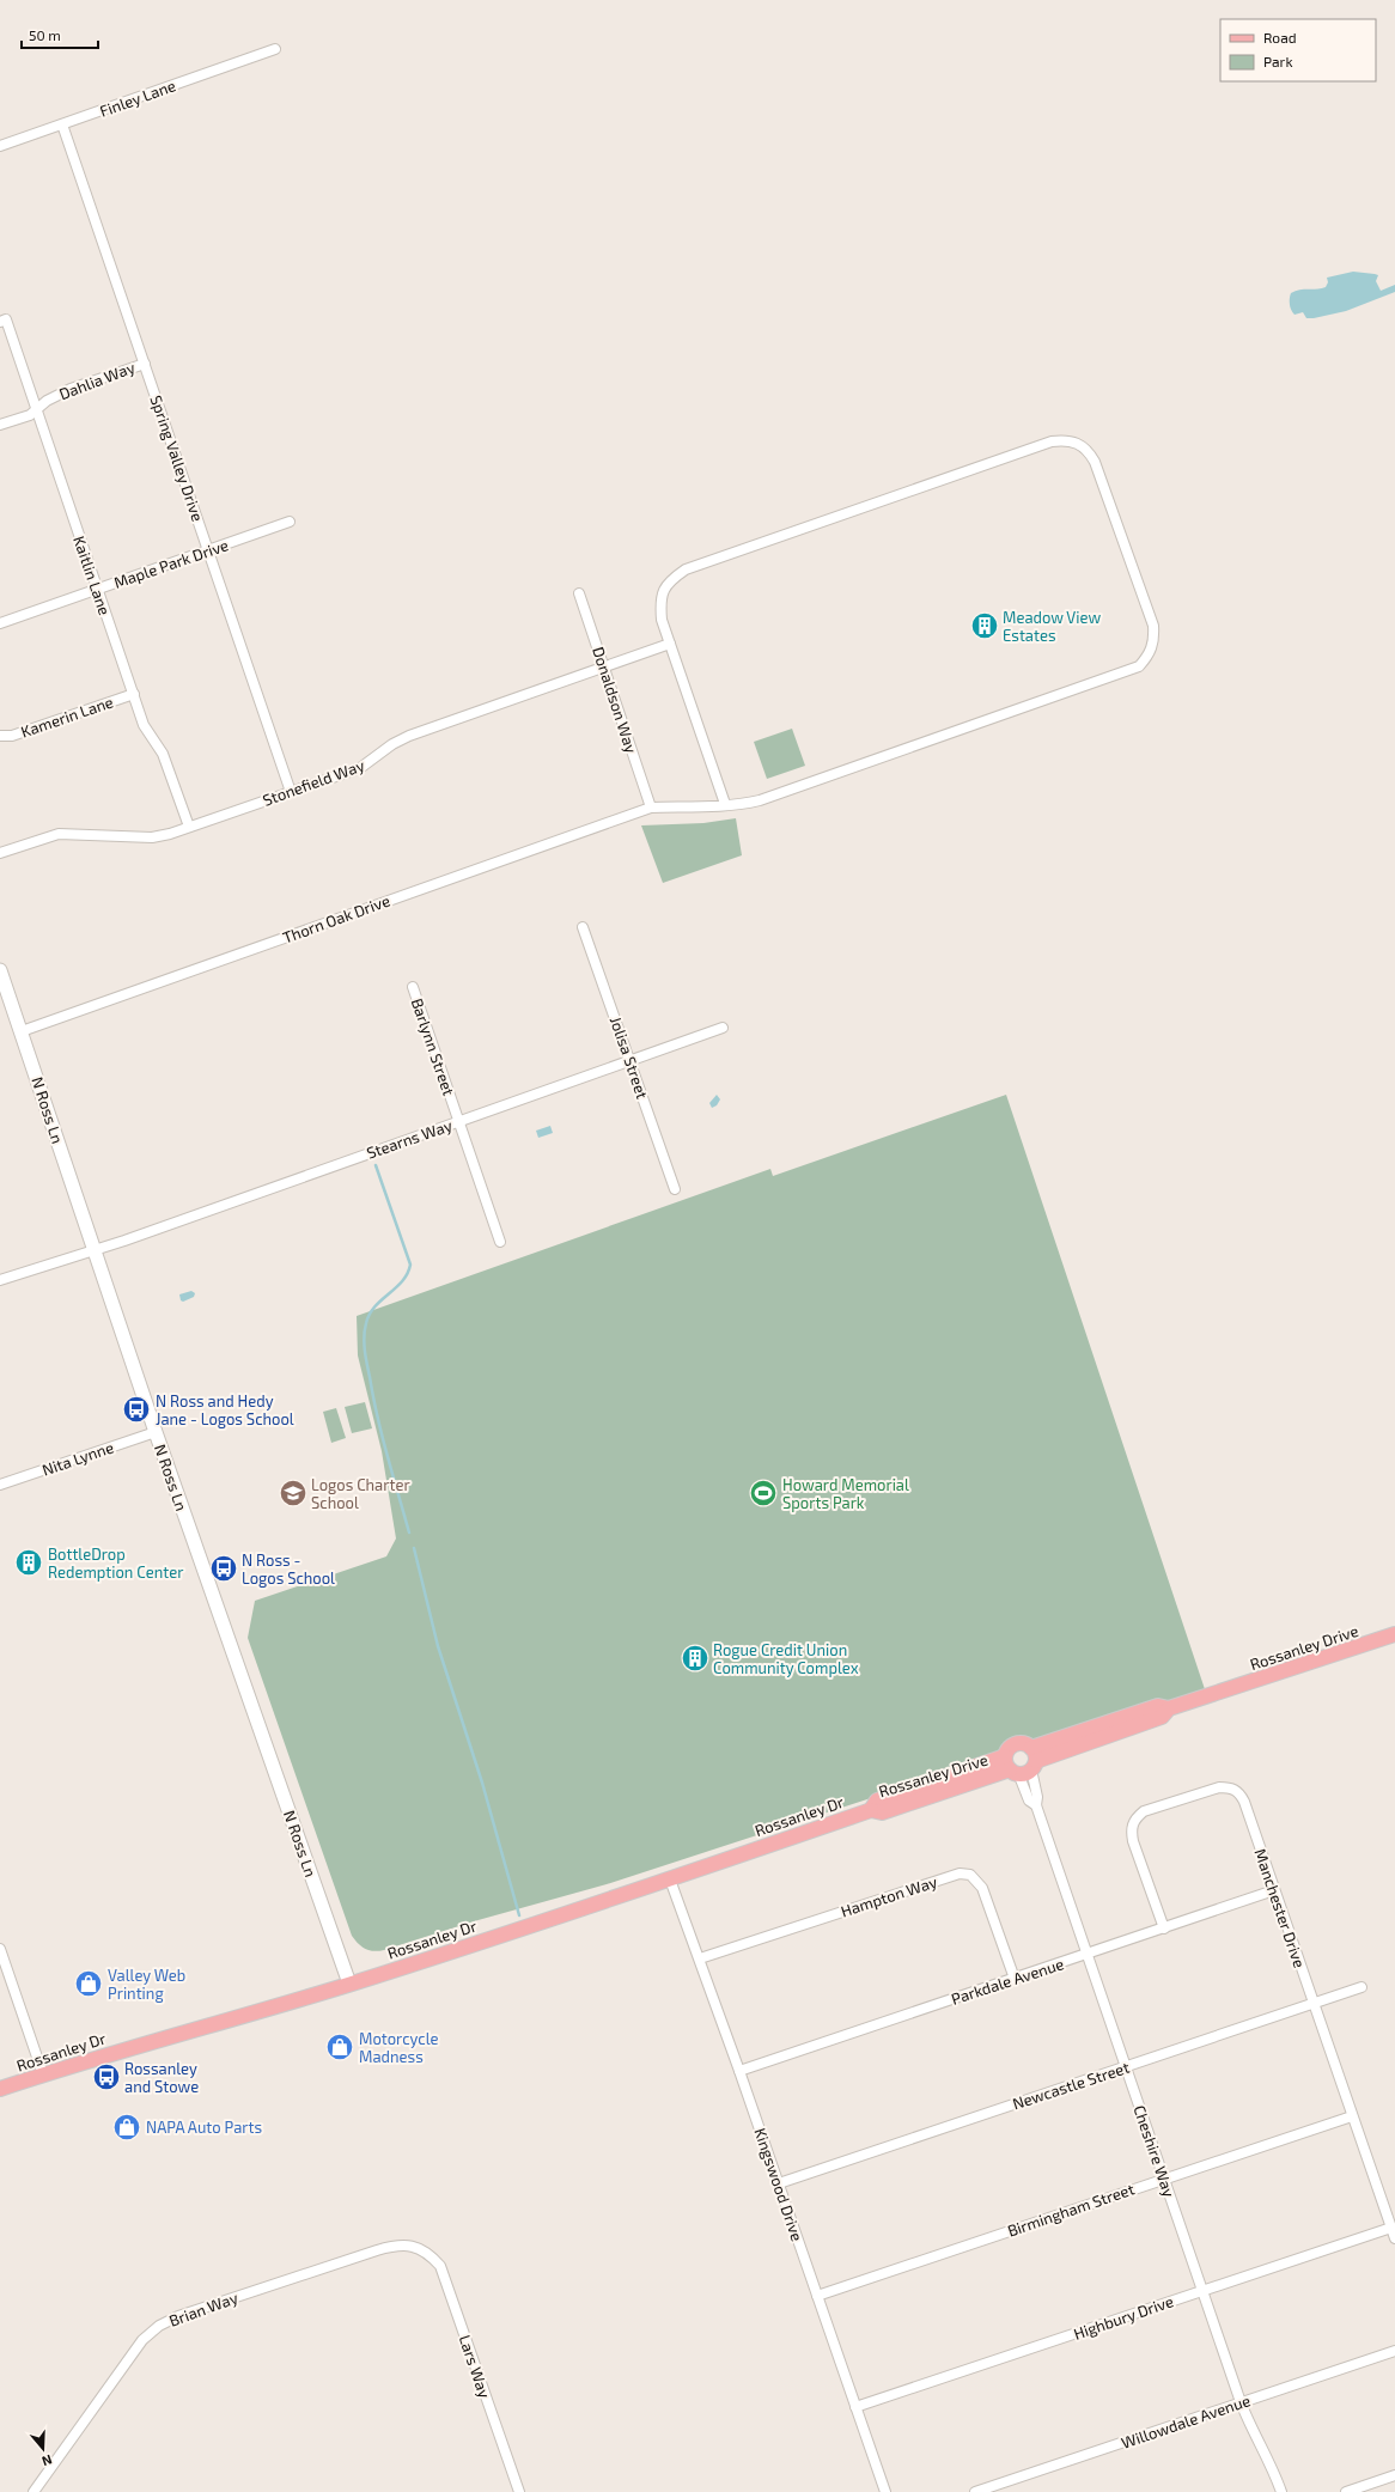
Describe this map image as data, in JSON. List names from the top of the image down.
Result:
{
  "streets": {
    "main road": ["N Ross Ln", "Rossanley Drive", "Rossanley Dr"],
    "street": [
      "Finley Lane",
      "Dahlia Way",
      "Spring Valley Drive",
      "Maple Park Drive",
      "Kaitlin Lane",
      "Donaldson Way",
      "Kamerin Lane",
      "Stonefield Way",
      "Thorn Oak Drive",
      "Barlynn Street",
      "Jolisa Street",
      "Stearns Way",
      "Nita Lynne",
      "Hampton Way",
      "Manchester Drive",
      "Parkdale Avenue",
      "Newcastle Street",
      "Cheshire Way",
      "Kingswood Drive",
      "Birmingham Street",
      "Brian Way",
      "Highbury Drive",
      "Lars Way",
      "Willowdale Avenue"
    ]
  },
  "crossings": [
    ["Finley Lane", "Spring Valley Drive"],
    ["Dahlia Way", "Spring Valley Drive"],
    ["Dahlia Way", "Kaitlin Lane"],
    ["Spring Valley Drive", "Maple Park Drive"],
    ["Spring Valley Drive", "Stonefield Way"],
    ["Maple Park Drive", "Kaitlin Lane"],
    ["Kaitlin Lane", "Kamerin Lane"],
    ["Kaitlin Lane", "Stonefield Way"],
    ["Donaldson Way", "Stonefield Way"],
    ["Donaldson Way", "Thorn Oak Drive"],
    ["Stonefield Way", "Thorn Oak Drive"],
    ["Thorn Oak Drive", "N Ross Ln"],
    ["Barlynn Street", "Stearns Way"],
    ["Jolisa Street", "Stearns Way"],
    ["N Ross Ln", "Stearns Way"],
    ["N Ross Ln", "Nita Lynne"],
    ["N Ross Ln", "Rossanley Dr"],
    ["Rossanley Drive", "Rossanley Dr"],
    ["Rossanley Drive", "Cheshire Way"],
    ["Rossanley Dr", "Kingswood Drive"],
    ["Hampton Way", "Parkdale Avenue"],
    ["Hampton Way", "Kingswood Drive"],
    ["Manchester Drive", "Parkdale Avenue"],
    ["Manchester Drive", "Newcastle Street"],
    ["Manchester Drive", "Birmingham Street"],
    ["Manchester Drive", "Highbury Drive"],
    ["Parkdale Avenue", "Cheshire Way"],
    ["Parkdale Avenue", "Kingswood Drive"],
    ["Newcastle Street", "Cheshire Way"],
    ["Newcastle Street", "Kingswood Drive"],
    ["Cheshire Way", "Birmingham Street"],
    ["Cheshire Way", "Highbury Drive"],
    ["Cheshire Way", "Willowdale Avenue"],
    ["Kingswood Drive", "Birmingham Street"],
    ["Kingswood Drive", "Highbury Drive"],
    ["Brian Way", "Lars Way"]
  ],
  "places": {
    "building": ["Meadow View Estates", "BottleDrop Redemption Center", "Rogue Credit Union Community Complex"],
    "bus stop": ["N Ross and Hedy Jane - Logos School", "N Ross - Logos School", "Rossanley and Stowe"],
    "school or university": ["Logos Charter School"],
    "sports": ["Howard Memorial Sports Park"],
    "shop": ["Valley Web Printing", "Motorcycle Madness", "NAPA Auto Parts"]
  },
  "legend": ["Road", "Park"],
  "scale_bar": "50 m",
  "north": "bottom"
}
